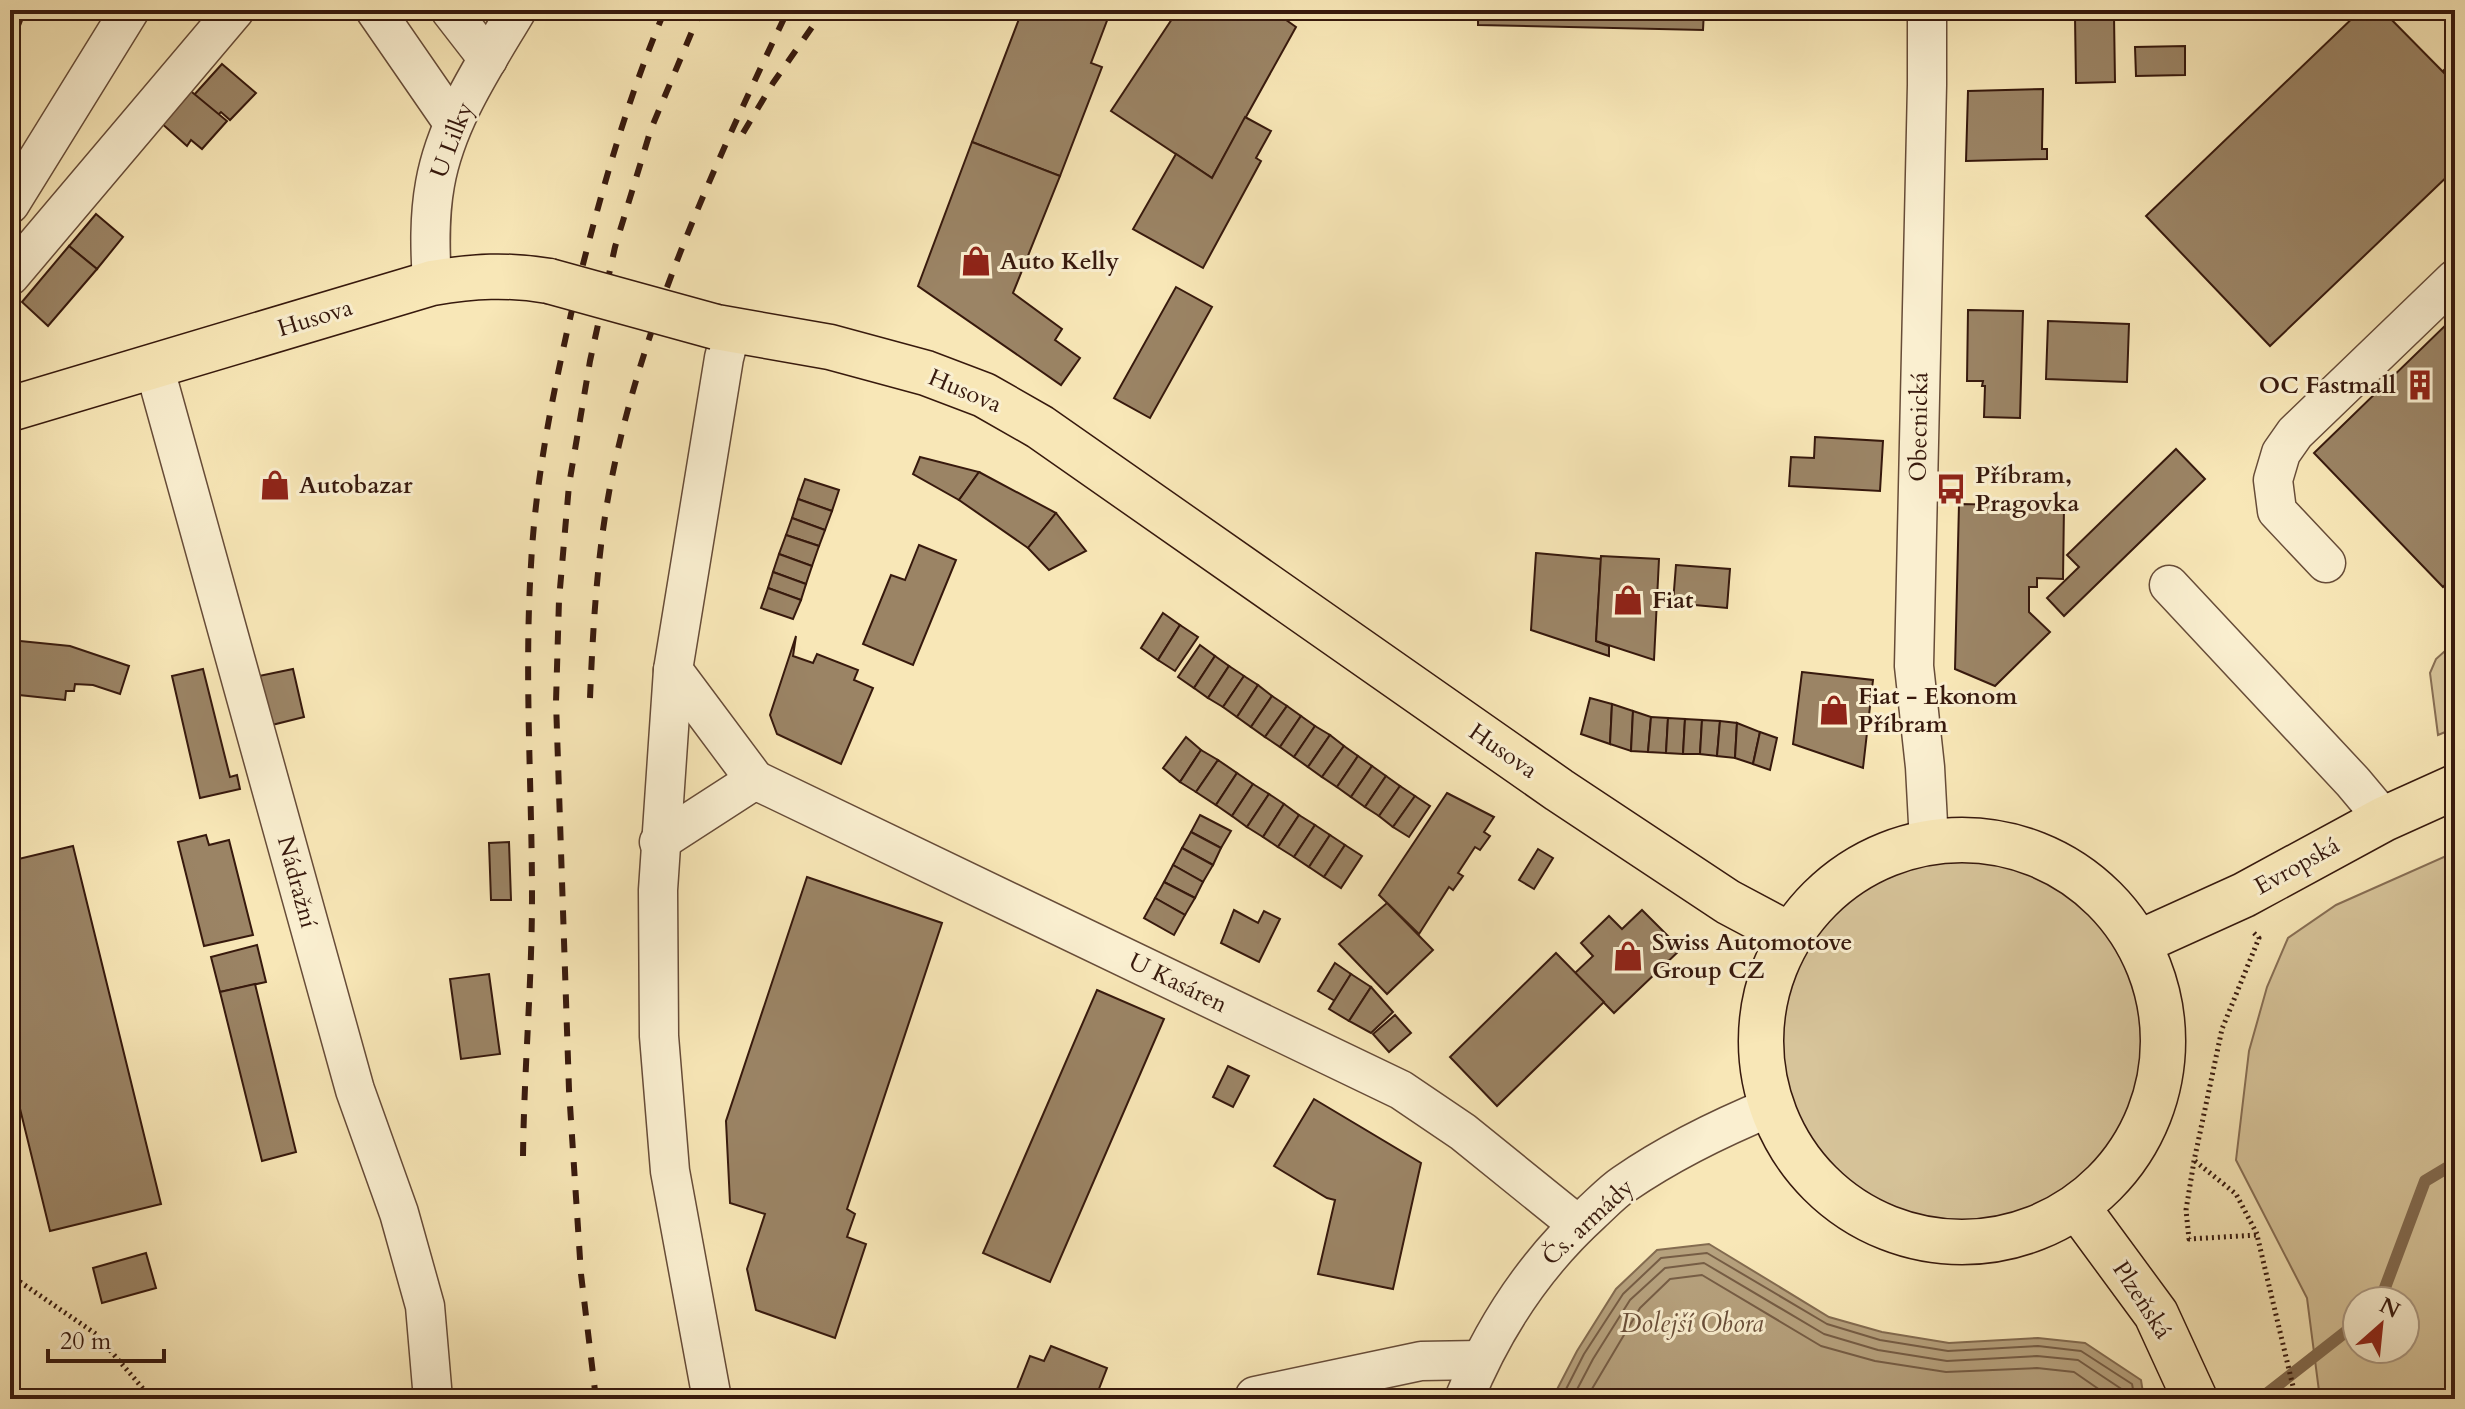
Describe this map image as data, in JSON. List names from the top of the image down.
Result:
{
  "streets": {
    "main road": ["Husova", "Evropská", "Plzeňská"],
    "street": [
      "U Lilky",
      "Obecnická",
      "Nádražní",
      "U Kasáren",
      "Čs. armády"
    ]
  },
  "crossings": [
    ["U Lilky", "Husova"],
    ["Husova", "Nádražní"],
    ["U Kasáren", "Čs. armády"]
  ],
  "water": ["Dolejší Obora"],
  "places": {
    "shop": [
      "Auto Kelly",
      "Autobazar",
      "Fiat",
      "Fiat - Ekonom Příbram",
      "Swiss Automotove Group CZ"
    ],
    "building": ["OC Fastmall"],
    "bus stop": ["Příbram, Pragovka"]
  },
  "scale_bar": "20 m",
  "north": "top right"
}
